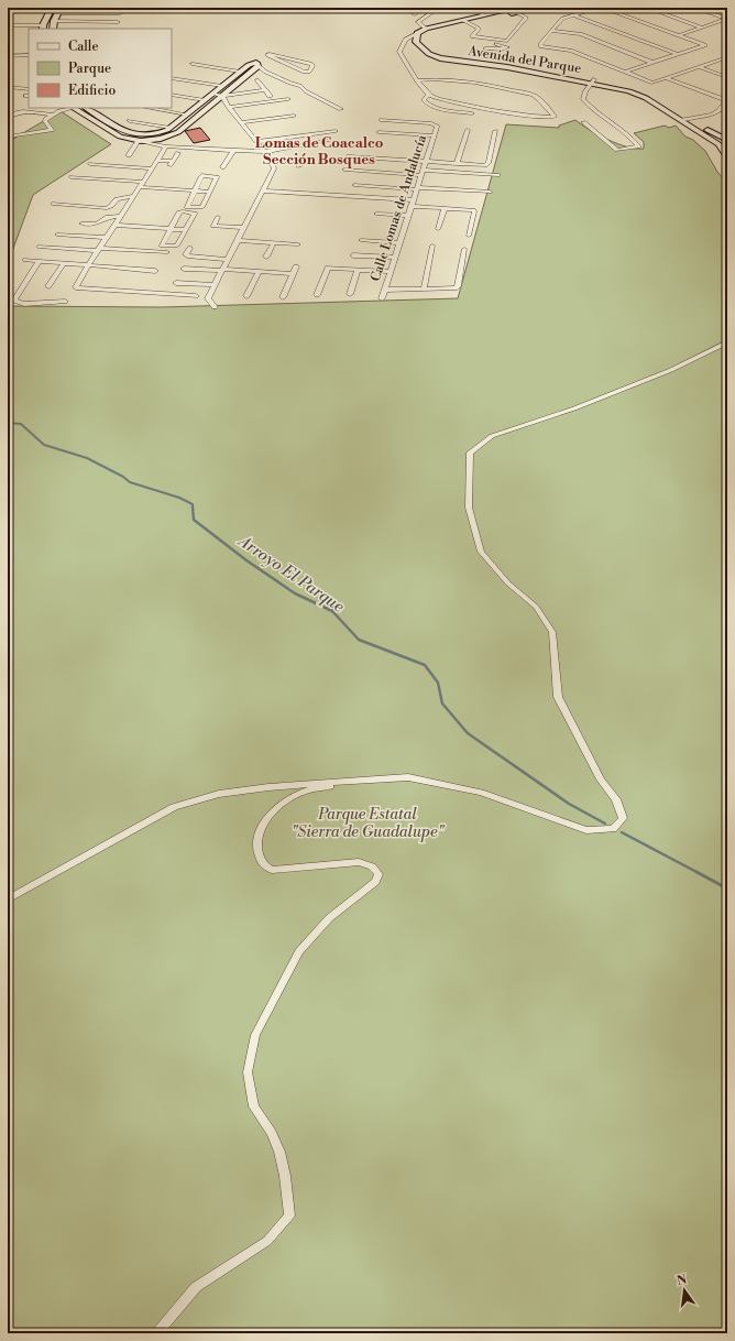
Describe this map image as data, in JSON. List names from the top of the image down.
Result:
{
  "streets": {
    "street": ["Avenida del Parque", "Calle Lomas de Andalucía"]
  },
  "districts": ["Lomas de Coacalco Sección Bosques"],
  "water": ["Arroyo El Parque"],
  "parks": ["Parque Estatal \"Sierra de Guadalupe\""],
  "legend": ["Calle", "Parque", "Edificio"],
  "north": "top"
}
